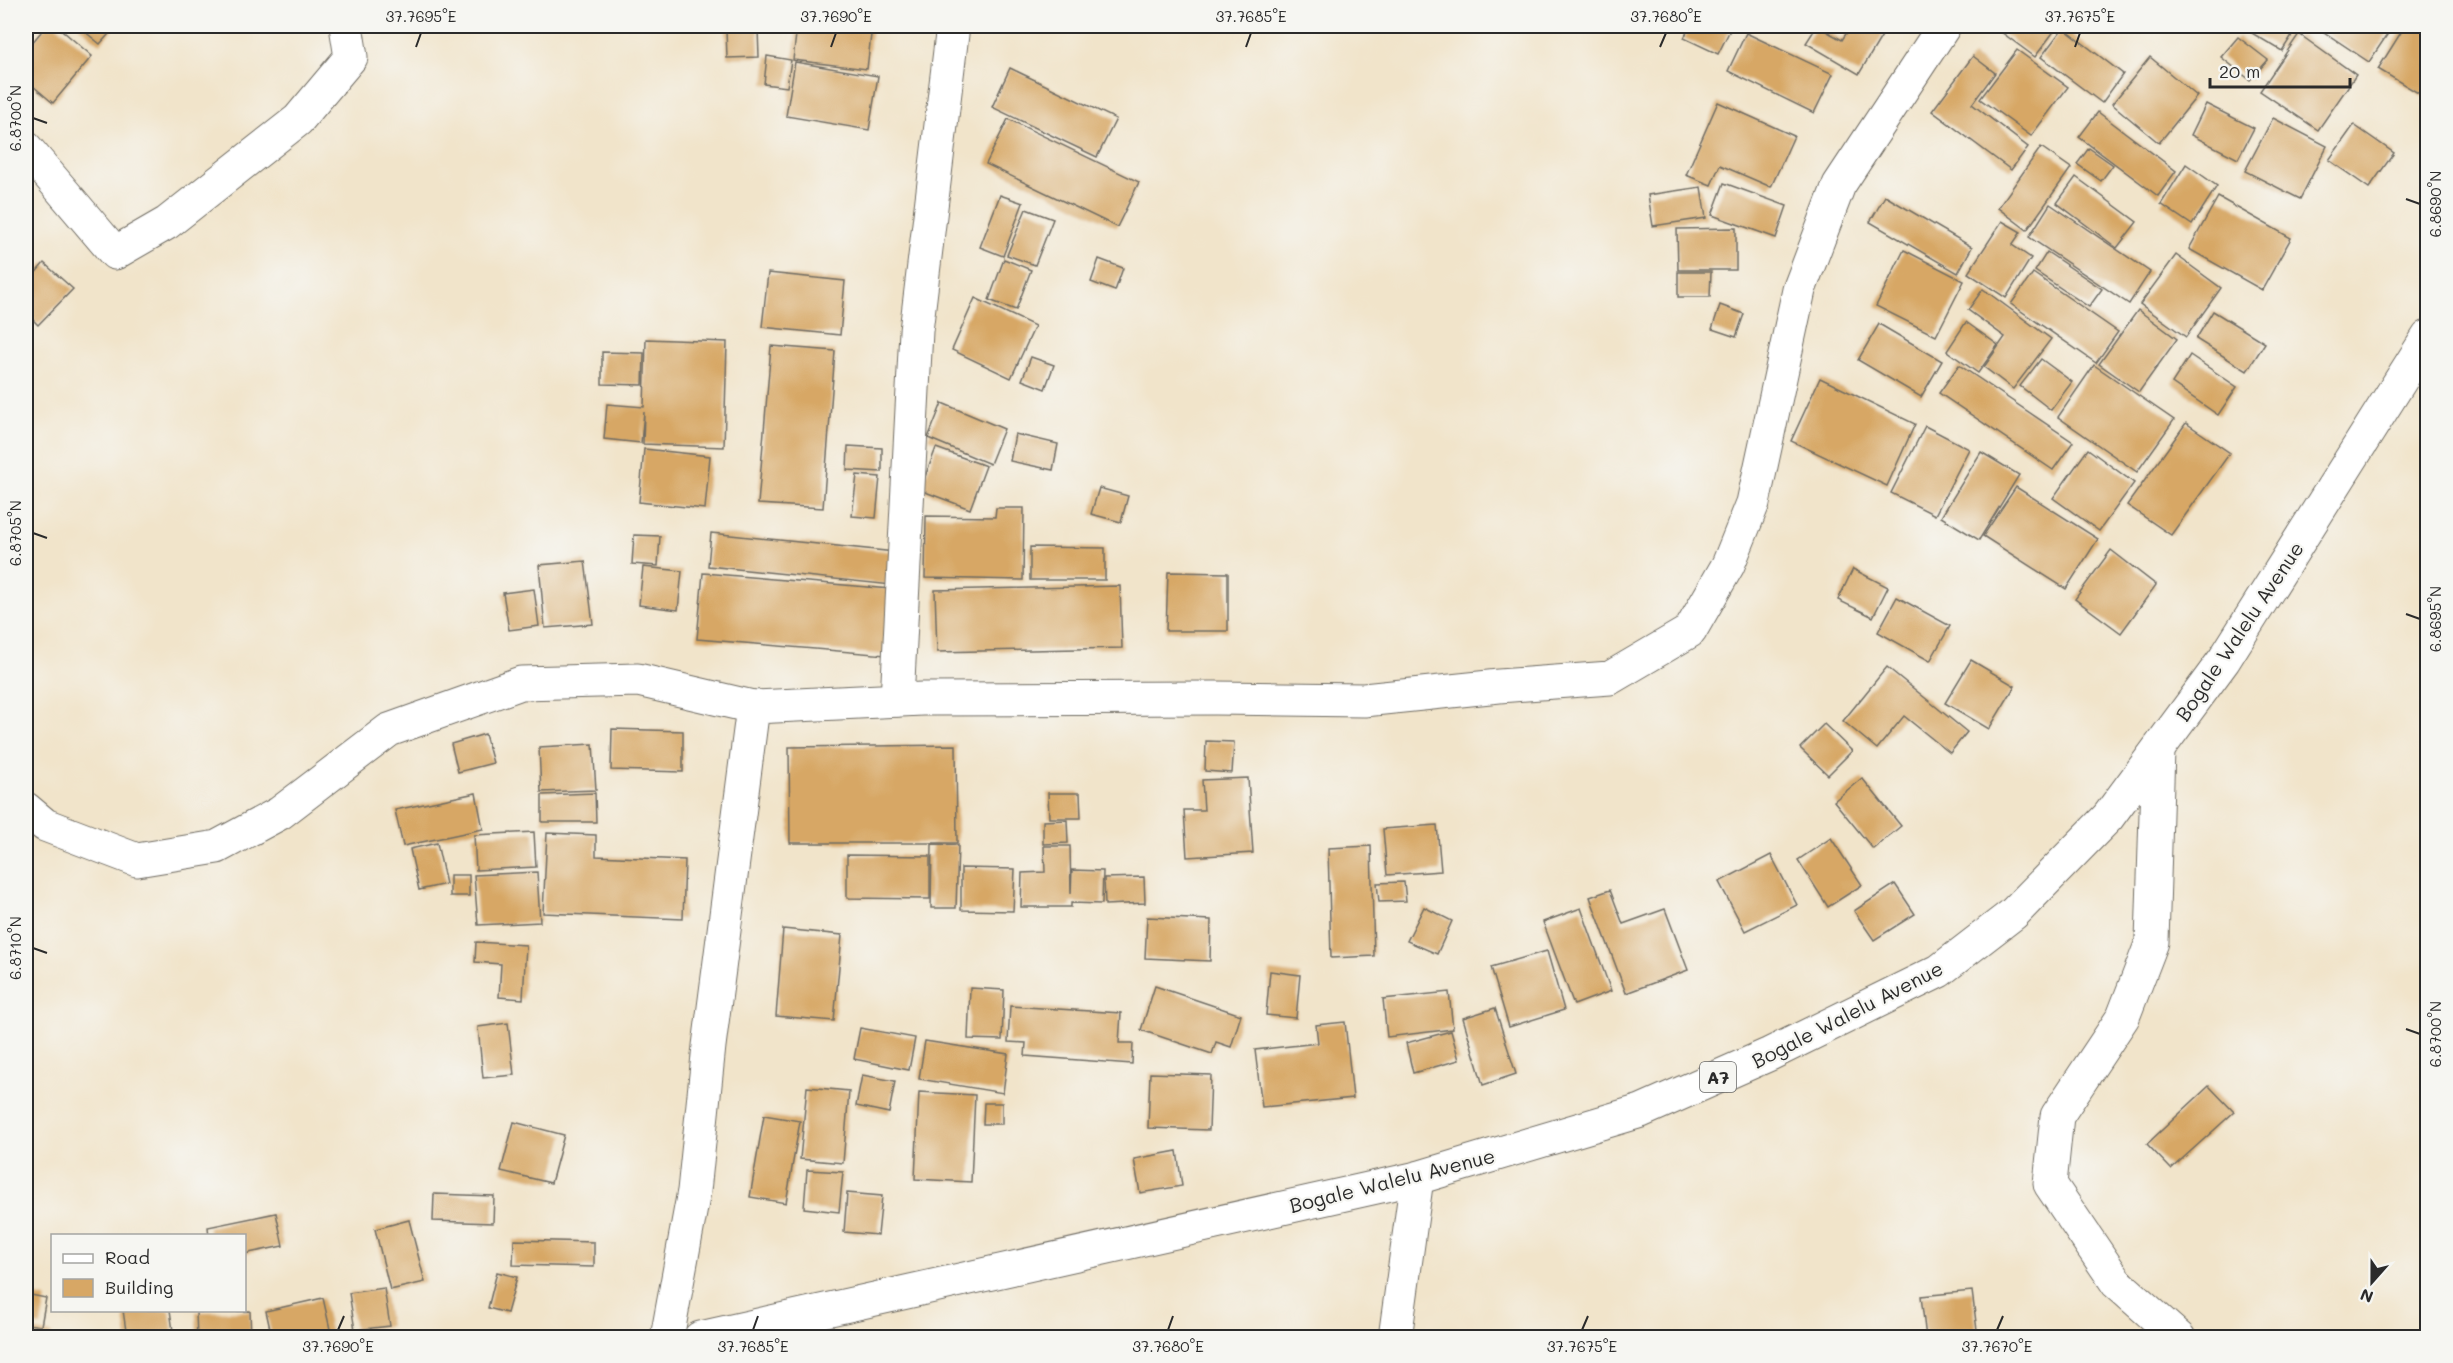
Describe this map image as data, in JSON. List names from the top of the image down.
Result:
{
  "streets": {
    "main road": ["Bogale Walelu Avenue", "A7"]
  },
  "legend": ["Road", "Building"],
  "scale_bar": "20 m",
  "north": "bottom",
  "coordinates": [
    "37.7695°E",
    "37.7690°E",
    "37.7685°E",
    "37.7680°E",
    "37.7675°E",
    "6.8700°N",
    "6.8690°N",
    "6.8705°N",
    "6.8695°N",
    "6.8710°N",
    "37.7670°E"
  ]
}
